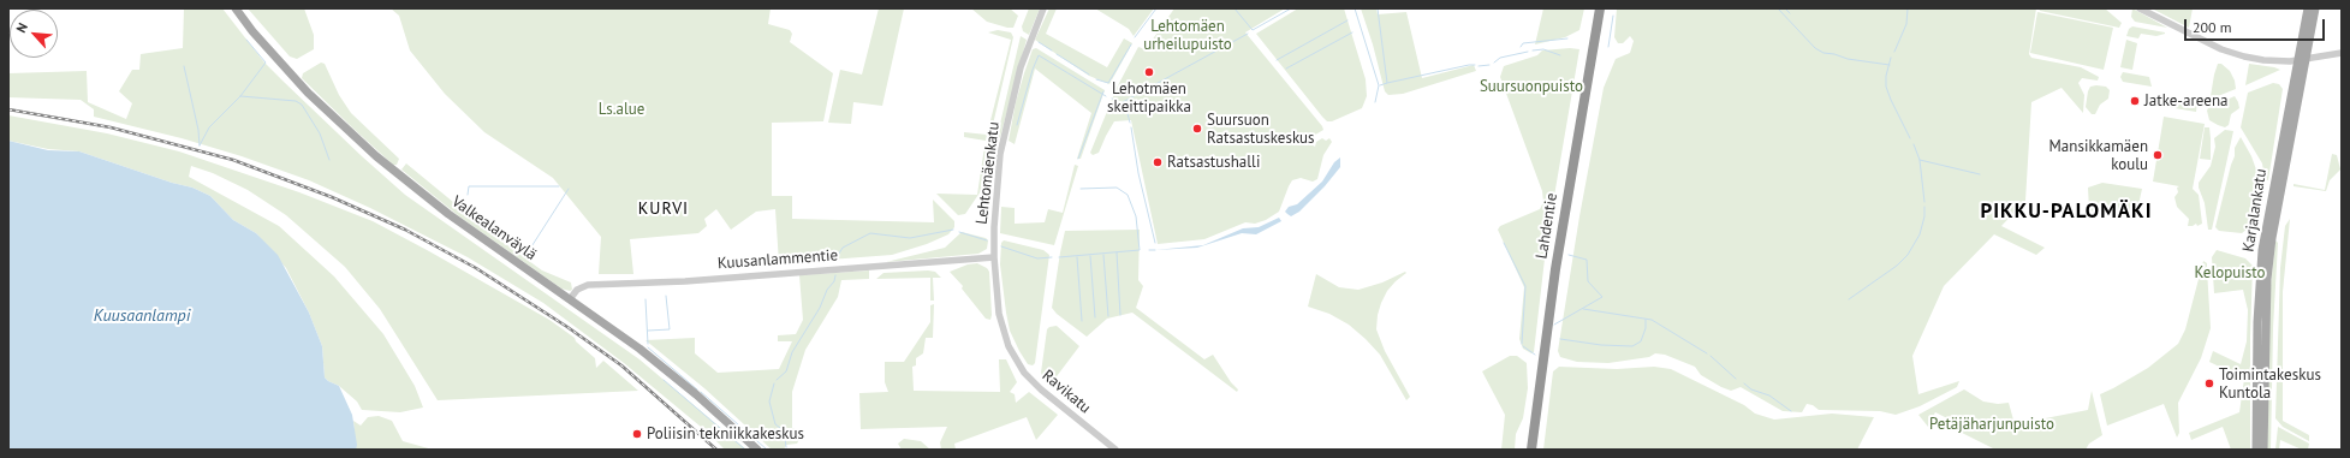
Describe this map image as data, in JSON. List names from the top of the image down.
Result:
{
  "streets": {
    "highway": ["Lahdentie"],
    "main road": ["Karjalankatu", "Valkealanväylä"],
    "street": ["Lehtomäenkatu", "Kuusanlammentie", "Ravikatu"]
  },
  "crossings": [
    ["Lehtomäenkatu", "Kuusanlammentie"],
    ["Lehtomäenkatu", "Ravikatu"],
    ["Valkealanväylä", "Kuusanlammentie"]
  ],
  "districts": ["KURVI", "PIKKU-PALOMÄKI"],
  "water": ["Kuusaanlampi"],
  "parks": [
    "Lehtomäen urheilupuisto",
    "Suursuonpuisto",
    "Ls.alue",
    "Kelopuisto",
    "Petäjäharjunpuisto"
  ],
  "places": [
    "Lehotmäen skeittipaikka",
    "Jatke-areena",
    "Suursuon Ratsastuskeskus",
    "Mansikkamäen koulu",
    "Ratsastushalli",
    "Toimintakeskus Kuntola",
    "Poliisin tekniikkakeskus"
  ],
  "scale_bar": "200 m",
  "north": "top left"
}
